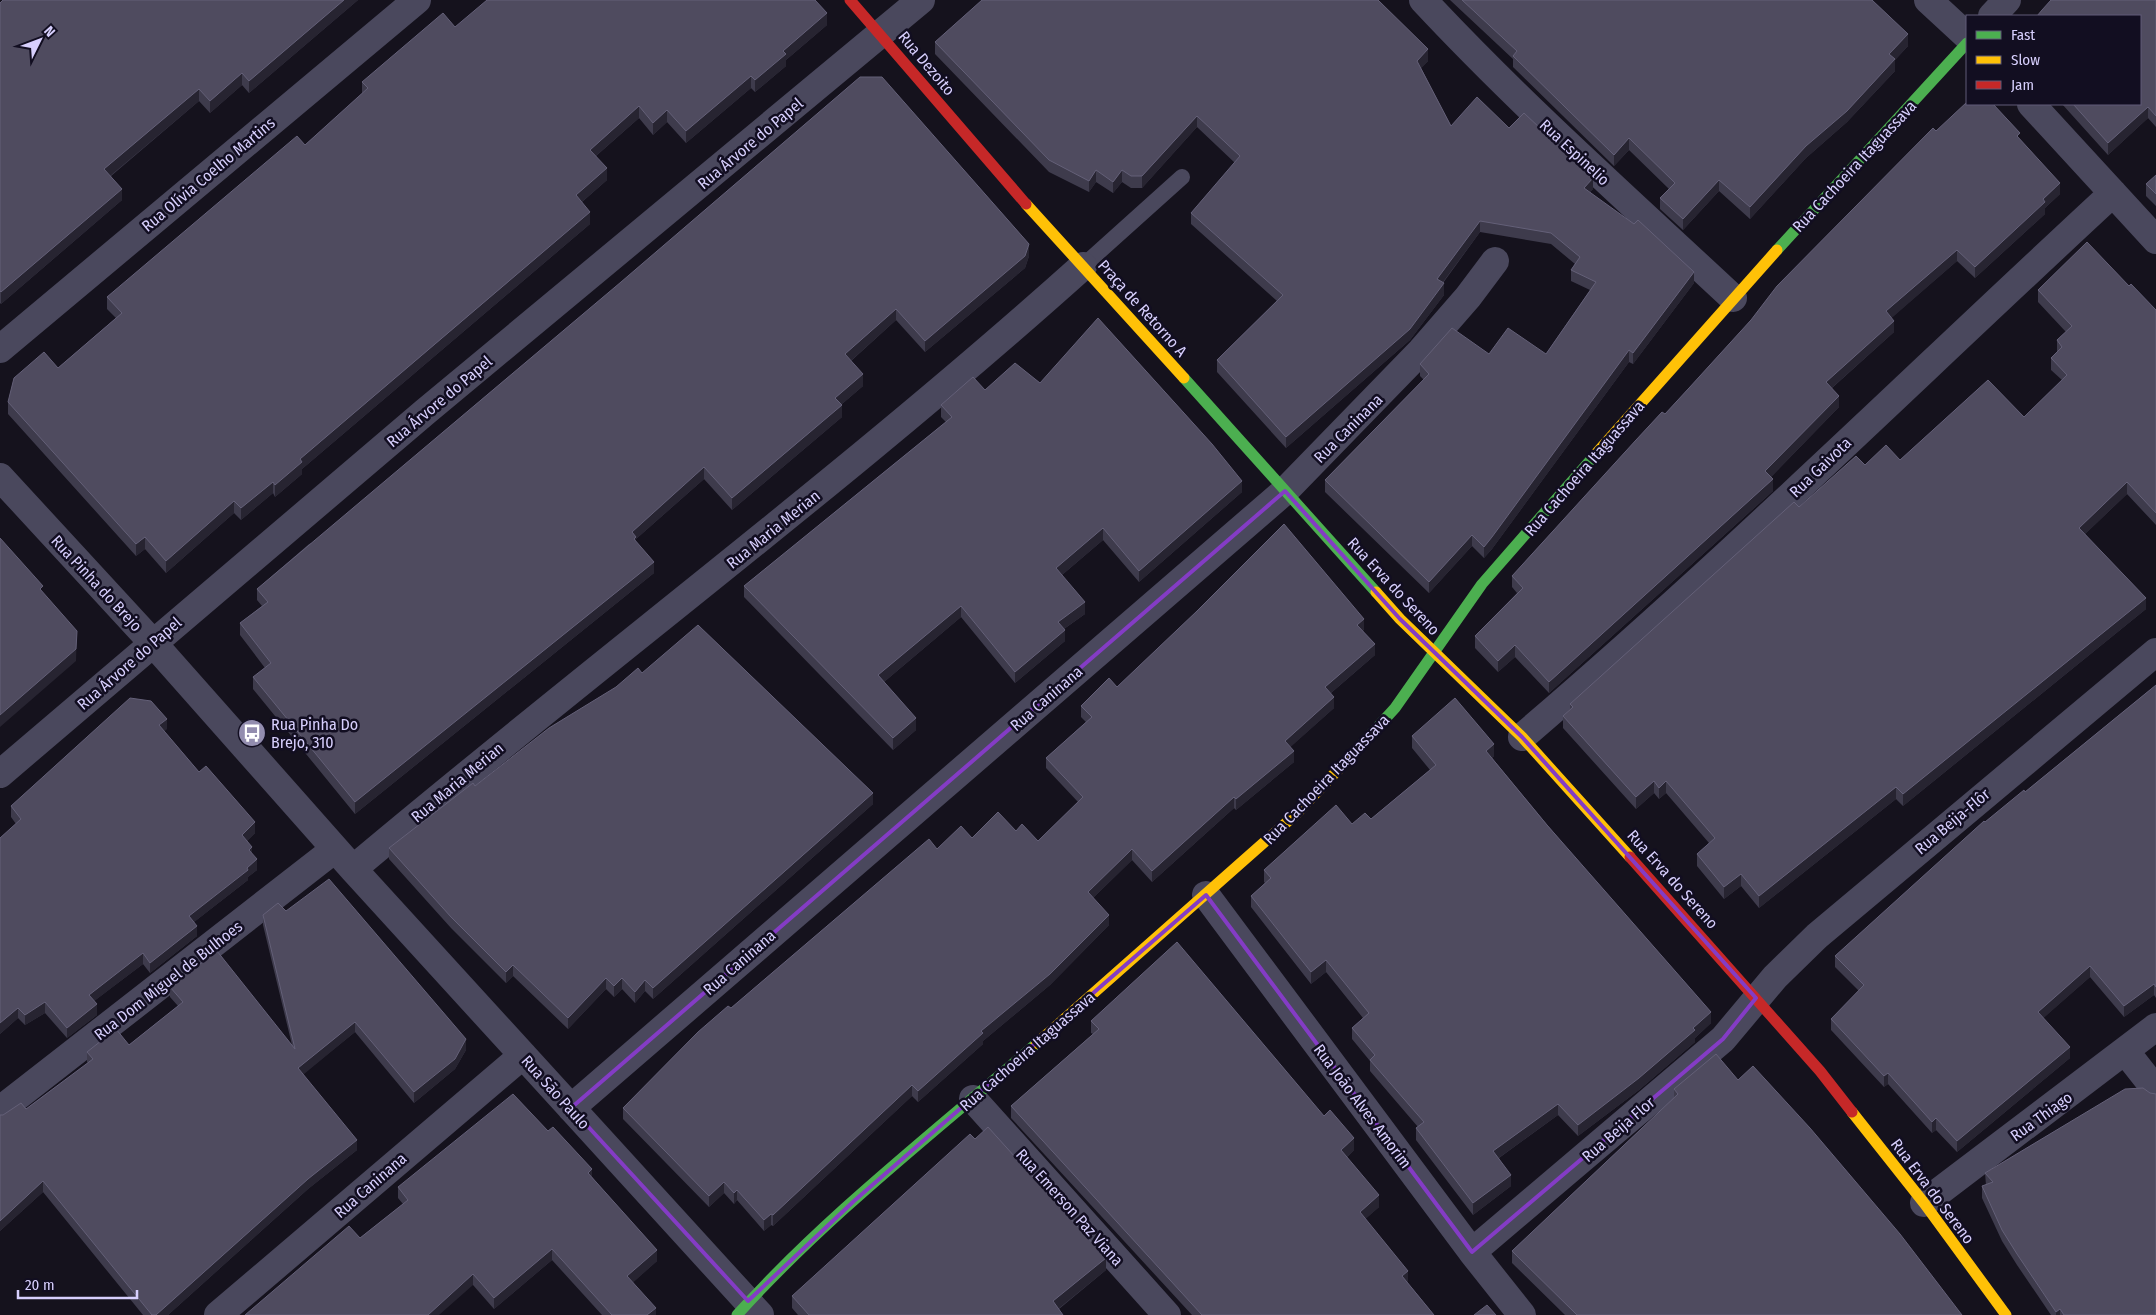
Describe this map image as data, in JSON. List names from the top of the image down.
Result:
{
  "streets": {
    "street": [
      "Rua Dezoito",
      "Rua Árvore do Papel",
      "Rua Espinelio",
      "Rua Cachoeira Itaguassava",
      "Rua Olívia Coelho Martins",
      "Praça de Retorno A",
      "Rua Caninana",
      "Rua Gaivota",
      "Rua Maria Merian",
      "Rua Pinha do Brejo",
      "Rua Erva do Sereno",
      "Rua Beija-Flôr",
      "Rua Dom Miguel de Bulhoes",
      "Rua São Paulo",
      "Rua João Alves Amorim",
      "Rua Thiago",
      "Rua Beija Flor",
      "Rua Emerson Paz Viana"
    ]
  },
  "crossings": [
    ["Rua Dezoito", "Rua Árvore do Papel"],
    ["Rua Dezoito", "Praça de Retorno A"],
    ["Rua Árvore do Papel", "Rua Pinha do Brejo"],
    ["Rua Espinelio", "Rua Cachoeira Itaguassava"],
    ["Rua Cachoeira Itaguassava", "Rua Erva do Sereno"],
    ["Rua Cachoeira Itaguassava", "Rua São Paulo"],
    ["Rua Cachoeira Itaguassava", "Rua João Alves Amorim"],
    ["Rua Cachoeira Itaguassava", "Rua Emerson Paz Viana"],
    ["Praça de Retorno A", "Rua Caninana"],
    ["Praça de Retorno A", "Rua Maria Merian"],
    ["Praça de Retorno A", "Rua Erva do Sereno"],
    ["Rua Caninana", "Rua Erva do Sereno"],
    ["Rua Caninana", "Rua São Paulo"],
    ["Rua Gaivota", "Rua Erva do Sereno"],
    ["Rua Maria Merian", "Rua Pinha do Brejo"],
    ["Rua Maria Merian", "Rua São Paulo"],
    ["Rua Pinha do Brejo", "Rua Dom Miguel de Bulhoes"],
    ["Rua Pinha do Brejo", "Rua São Paulo"],
    ["Rua Erva do Sereno", "Rua Beija-Flôr"],
    ["Rua Erva do Sereno", "Rua Thiago"],
    ["Rua Erva do Sereno", "Rua Beija Flor"],
    ["Rua Beija-Flôr", "Rua Beija Flor"],
    ["Rua João Alves Amorim", "Rua Beija Flor"]
  ],
  "places": {
    "bus stop": ["Rua Pinha Do Brejo, 310"]
  },
  "legend": ["Fast", "Slow", "Jam"],
  "scale_bar": "20 m",
  "north": "top right"
}
